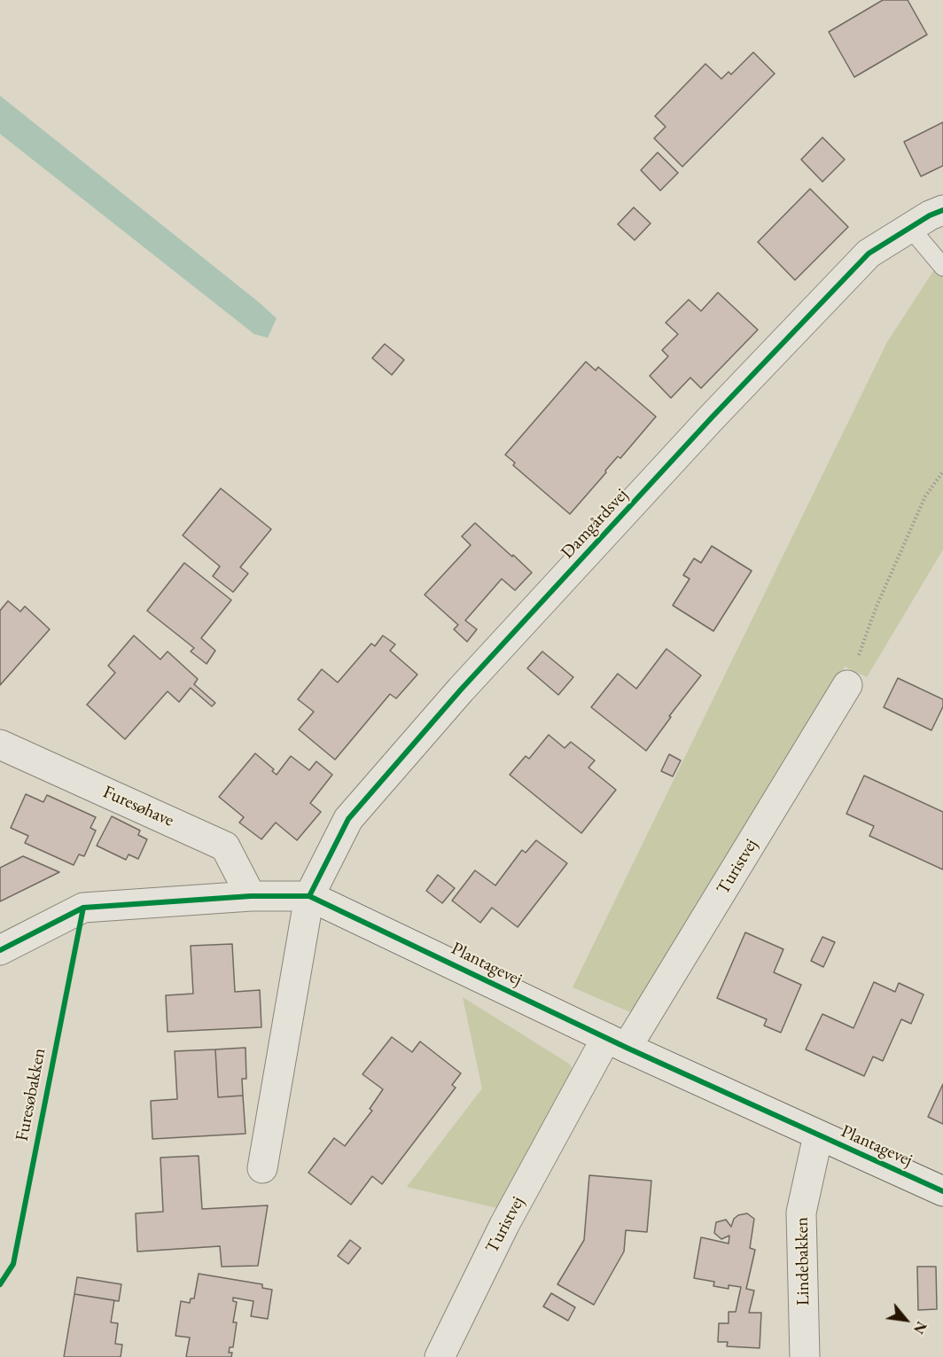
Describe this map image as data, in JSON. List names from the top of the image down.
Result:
{
  "streets": {
    "street": [
      "Damgårdsvej",
      "Furesøhave",
      "Turistvej",
      "Plantagevej",
      "Lindebakken"
    ],
    "cycle path": ["Furesøbakken"]
  },
  "crossings": [
    ["Damgårdsvej", "Plantagevej"],
    ["Furesøhave", "Plantagevej"],
    ["Turistvej", "Plantagevej"],
    ["Plantagevej", "Lindebakken"]
  ],
  "north": "bottom right"
}
